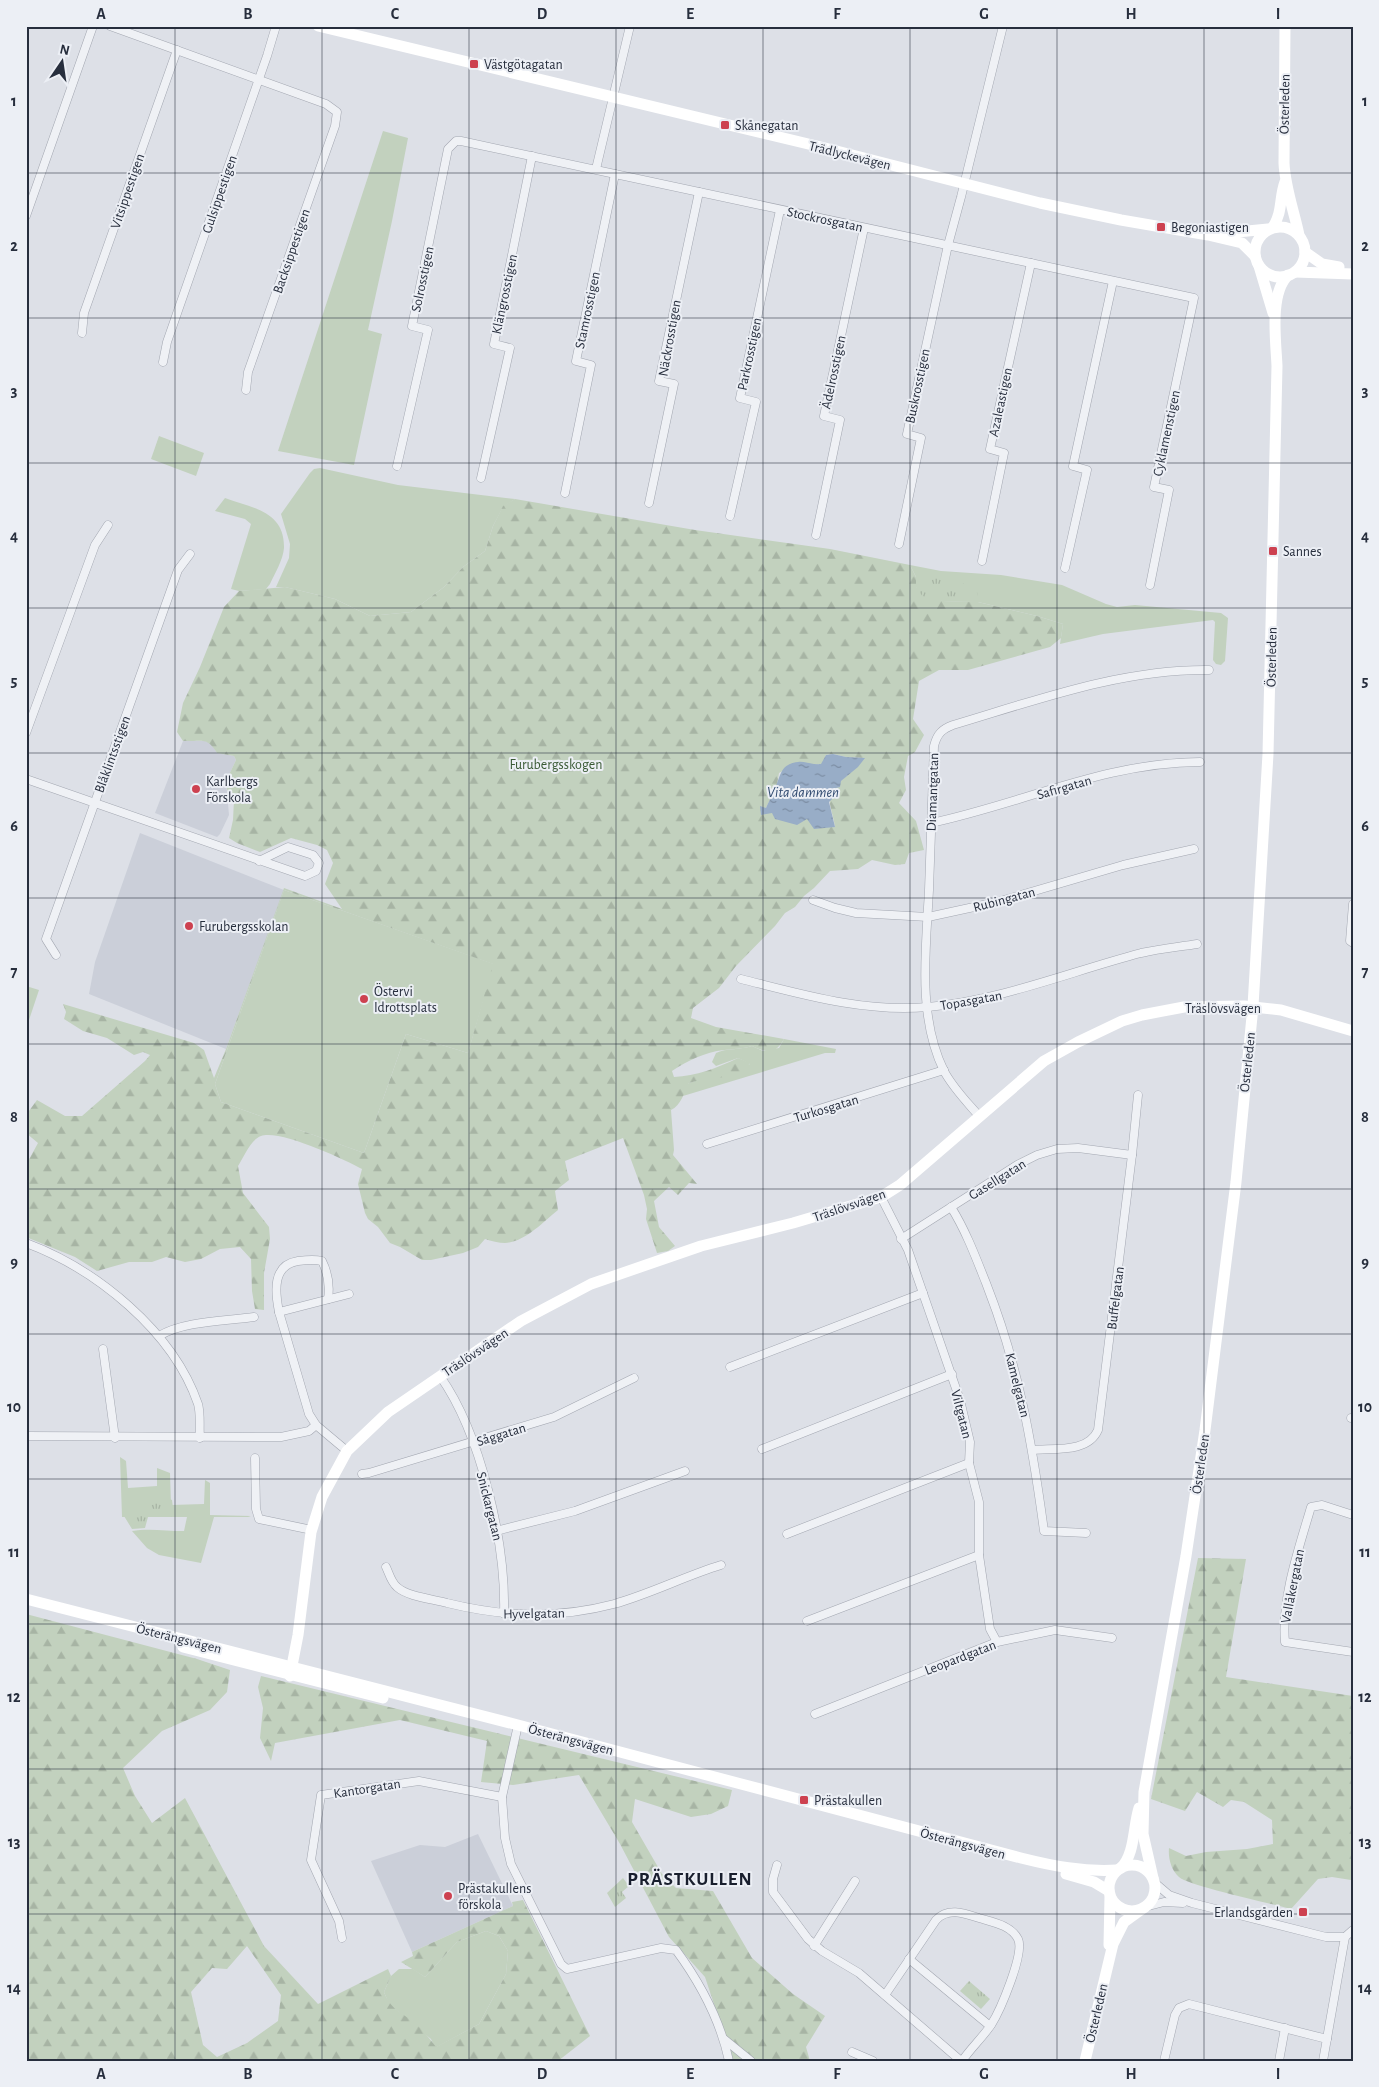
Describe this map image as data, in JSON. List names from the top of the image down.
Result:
{
  "streets": {
    "street": [
      "Österleden",
      "Trädlyckevägen",
      "Vitsippestigen",
      "Gulsippestigen",
      "Stockrosgatan",
      "Backsippestigen",
      "Solrosstigen",
      "Klängrosstigen",
      "Stamrosstigen",
      "Näckrosstigen",
      "Parkrosstigen",
      "Ädelrosstigen",
      "Buskrosstigen",
      "Azaleastigen",
      "Cyklamenstigen",
      "Blåklintsstigen",
      "Safirgatan",
      "Diamantgatan",
      "Rubingatan",
      "Topasgatan",
      "Träslövsvägen",
      "Turkosgatan",
      "Gasellgatan",
      "Buffelgatan",
      "Kamelgatan",
      "Viltgatan",
      "Såggatan",
      "Snickargatan",
      "Vallåkergatan",
      "Hyvelgatan",
      "Österängsvägen",
      "Leopardgatan",
      "Kantorgatan"
    ]
  },
  "crossings": [
    ["Österleden", "Trädlyckevägen"],
    ["Österleden", "Träslövsvägen"],
    ["Österleden", "Österängsvägen"],
    ["Gulsippestigen", "Backsippestigen"],
    ["Stockrosgatan", "Solrosstigen"],
    ["Stockrosgatan", "Klängrosstigen"],
    ["Stockrosgatan", "Stamrosstigen"],
    ["Stockrosgatan", "Näckrosstigen"],
    ["Stockrosgatan", "Parkrosstigen"],
    ["Stockrosgatan", "Ädelrosstigen"],
    ["Stockrosgatan", "Buskrosstigen"],
    ["Stockrosgatan", "Azaleastigen"],
    ["Stockrosgatan", "Cyklamenstigen"],
    ["Safirgatan", "Diamantgatan"],
    ["Diamantgatan", "Rubingatan"],
    ["Diamantgatan", "Topasgatan"],
    ["Diamantgatan", "Träslövsvägen"],
    ["Diamantgatan", "Turkosgatan"],
    ["Träslövsvägen", "Viltgatan"],
    ["Träslövsvägen", "Snickargatan"],
    ["Träslövsvägen", "Österängsvägen"],
    ["Gasellgatan", "Buffelgatan"],
    ["Gasellgatan", "Kamelgatan"],
    ["Gasellgatan", "Viltgatan"],
    ["Buffelgatan", "Kamelgatan"],
    ["Viltgatan", "Leopardgatan"],
    ["Såggatan", "Snickargatan"],
    ["Snickargatan", "Hyvelgatan"]
  ],
  "districts": ["PRÄSTKULLEN"],
  "water": ["Vita dammen"],
  "parks": ["Furubergsskogen"],
  "places": {
    "transit": [
      "Västgötagatan",
      "Skånegatan",
      "Begoniastigen",
      "Sannes",
      "Prästakullen",
      "Erlandsgården"
    ],
    "other": [
      "Karlbergs Förskola",
      "Furubergsskolan",
      "Östervi Idrottsplats",
      "Prästakullens förskola"
    ]
  },
  "north": "top",
  "grid": {
    "columns": [
      "A",
      "B",
      "C",
      "D",
      "E",
      "F",
      "G",
      "H",
      "I"
    ],
    "rows": [
      "1",
      "2",
      "3",
      "4",
      "5",
      "6",
      "7",
      "8",
      "9",
      "10",
      "11",
      "12",
      "13",
      "14"
    ]
  }
}
